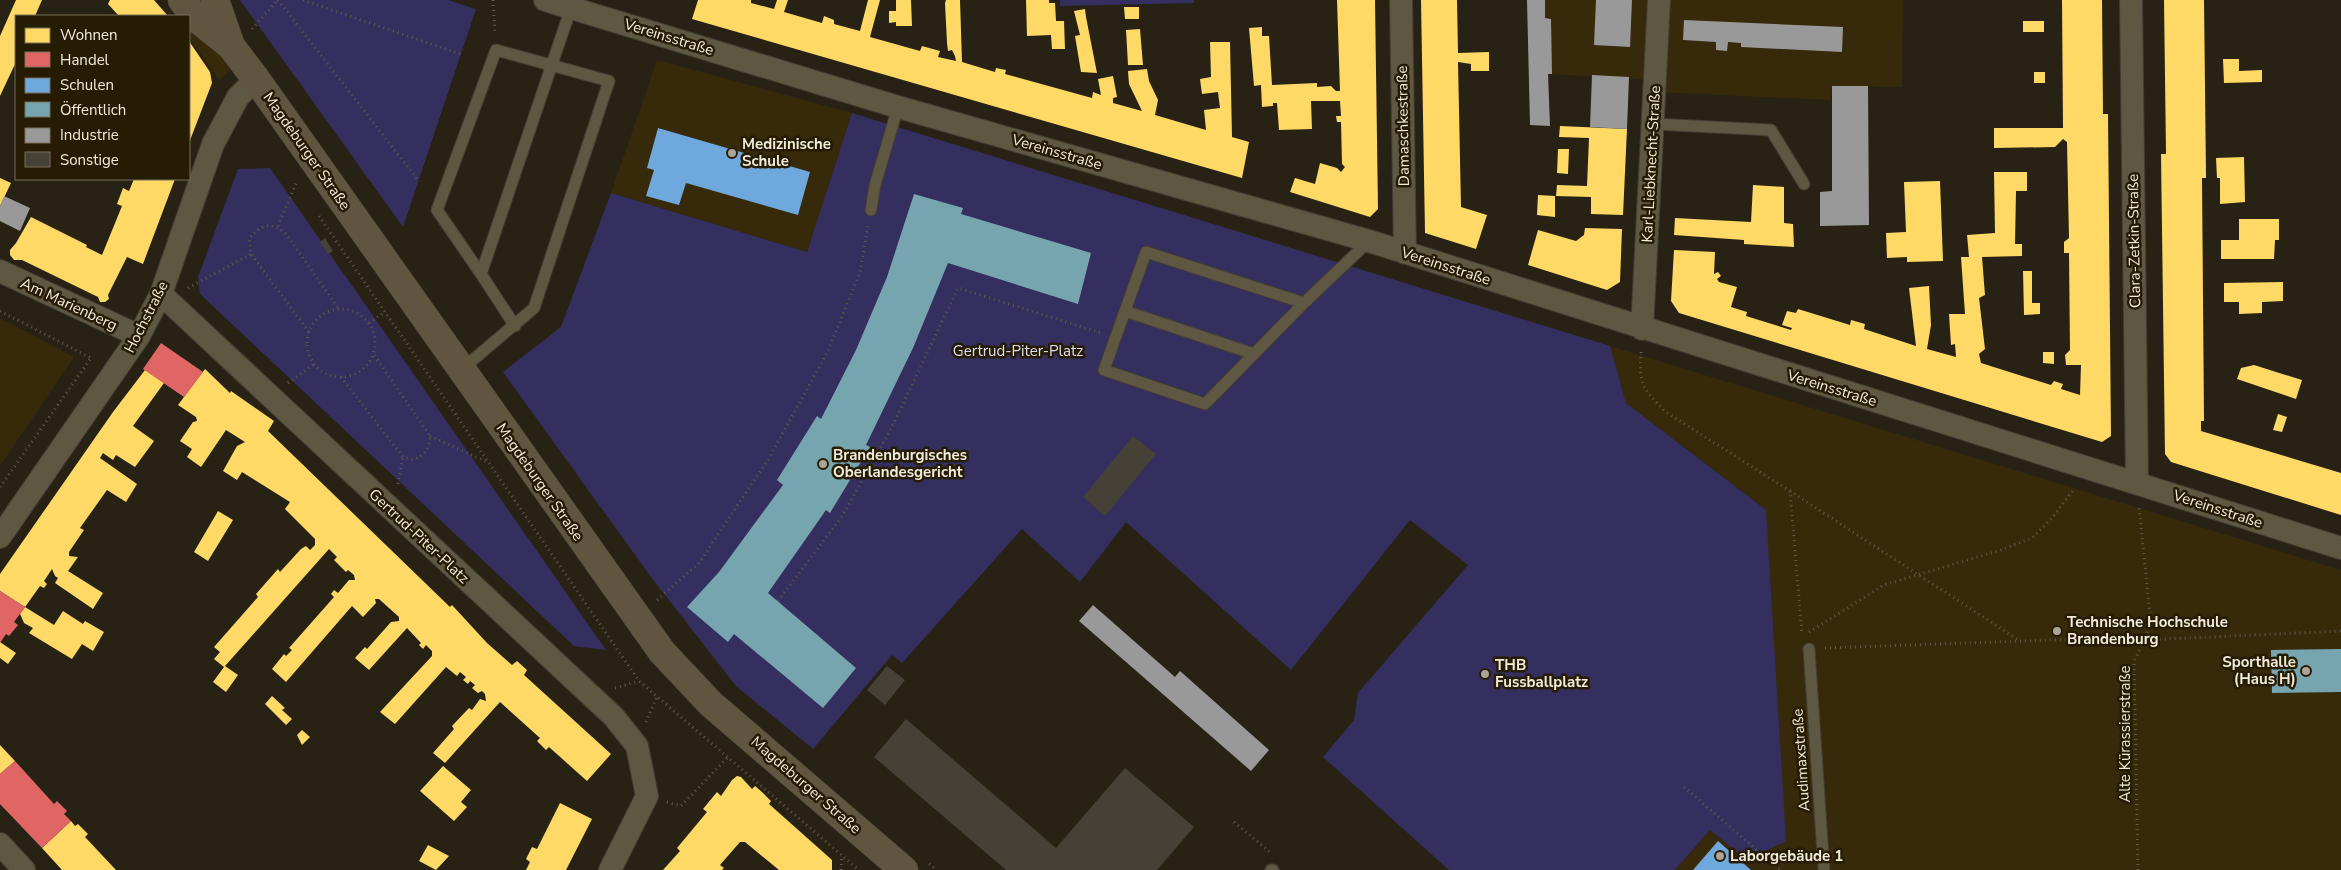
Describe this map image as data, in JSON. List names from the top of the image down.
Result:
{
  "streets": {
    "street": [
      "Vereinsstraße",
      "Damaschkestraße",
      "Magdeburger Straße",
      "Karl-Liebknecht-Straße",
      "Clara-Zetkin-Straße",
      "Am Marienberg",
      "Hochstraße",
      "Gertrud-Piter-Platz"
    ],
    "lane": ["Audimaxstraße"],
    "path": ["Alte Kürassierstraße"]
  },
  "crossings": [
    ["Vereinsstraße", "Damaschkestraße"],
    ["Vereinsstraße", "Karl-Liebknecht-Straße"],
    ["Vereinsstraße", "Clara-Zetkin-Straße"],
    ["Vereinsstraße", "Alte Kürassierstraße"],
    ["Magdeburger Straße", "Hochstraße"],
    ["Clara-Zetkin-Straße", "Alte Kürassierstraße"],
    ["Am Marienberg", "Hochstraße"],
    ["Hochstraße", "Gertrud-Piter-Platz"]
  ],
  "parks": ["Gertrud-Piter-Platz"],
  "places": [
    "Medizinische Schule",
    "Brandenburgisches Oberlandesgericht",
    "Technische Hochschule Brandenburg",
    "Sporthalle (Haus H)",
    "THB Fussballplatz",
    "Laborgebäude 1"
  ],
  "legend": [
    "Wohnen",
    "Handel",
    "Schulen",
    "Öffentlich",
    "Industrie",
    "Sonstige"
  ]
}
